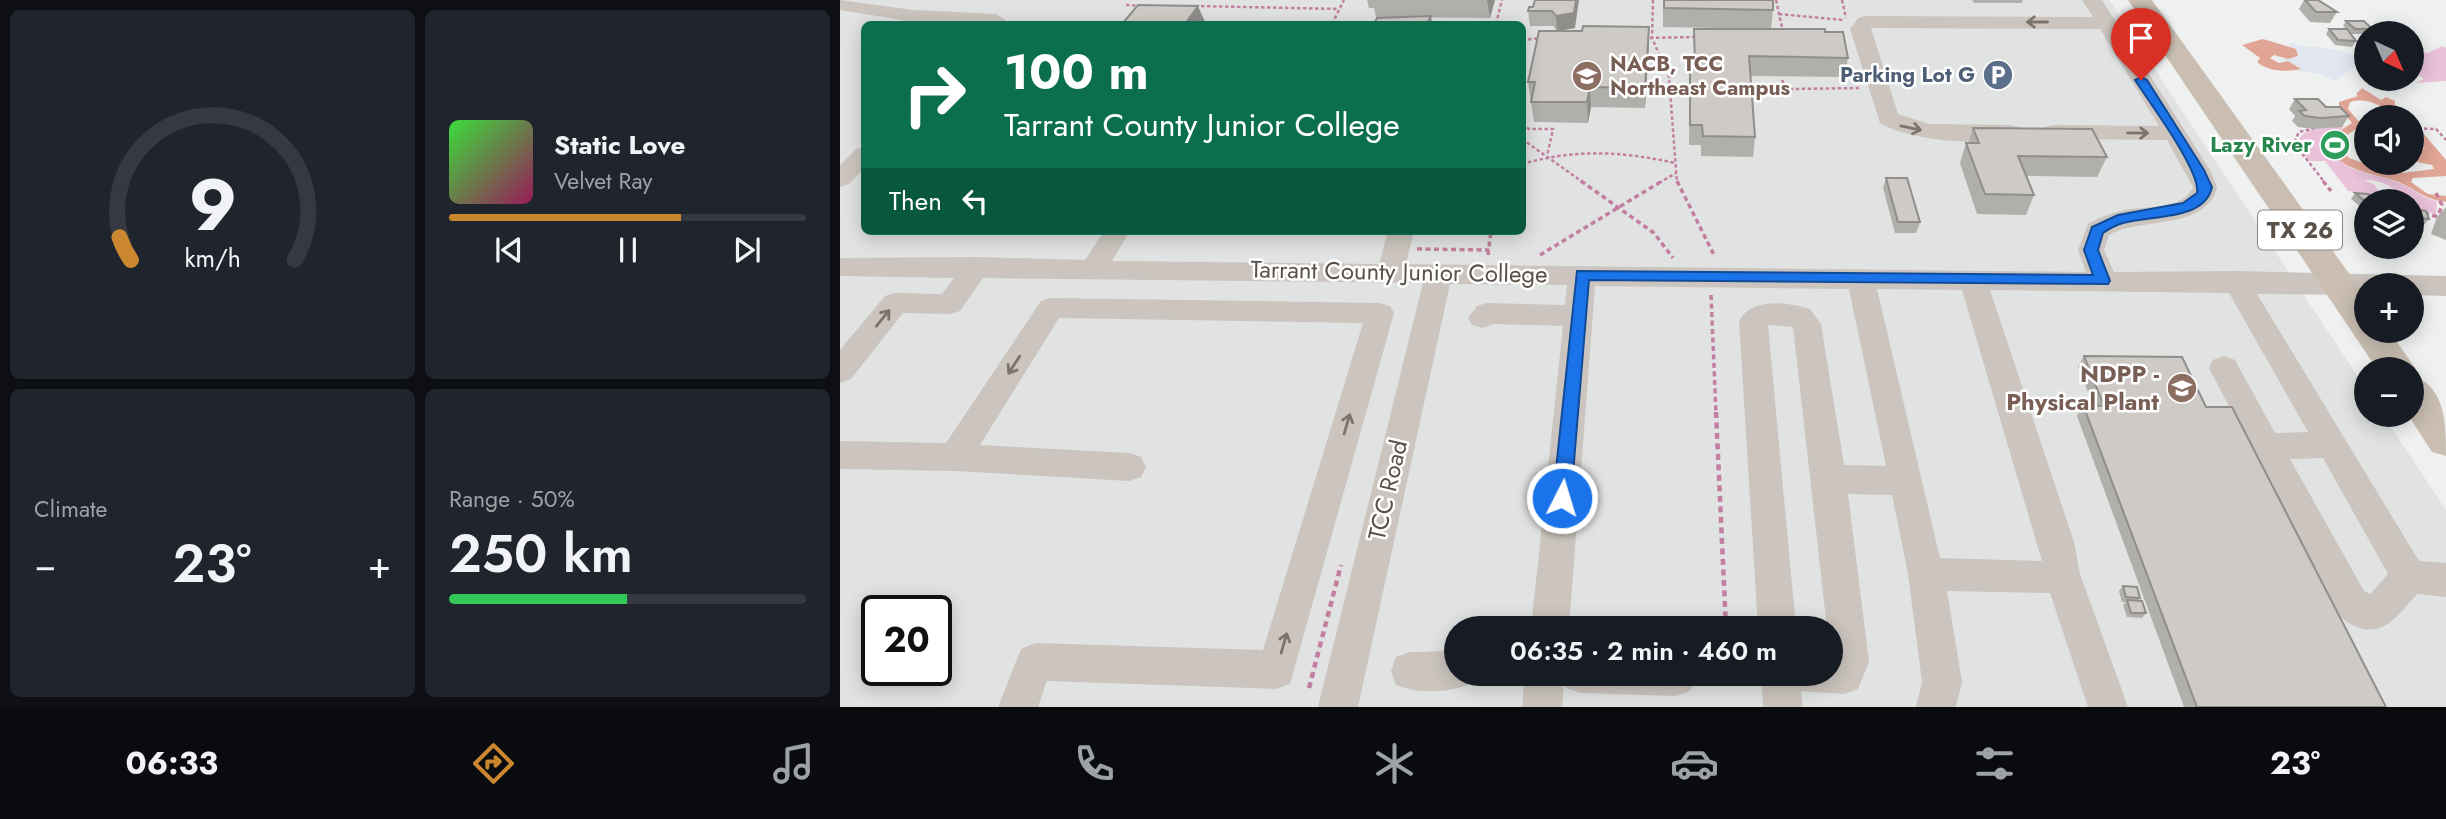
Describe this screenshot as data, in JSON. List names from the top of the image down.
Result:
{
  "streets": {
    "main road": ["TX 26"],
    "street": ["Tarrant County Junior College", "TCC Road"]
  },
  "crossings": [
    ["TX 26", "Tarrant County Junior College"],
    ["Tarrant County Junior College", "TCC Road"]
  ],
  "places": {
    "parking": ["Parking Lot G"],
    "school or university": ["NACB, TCC Northeast Campus", "NDPP - Physical Plant"],
    "sports": ["Lazy River"]
  },
  "north": "bottom right",
  "page": {
    "map_buttons": ["+", "−"],
    "turn": ["100 m", "Tarrant County Junior College"],
    "song": ["Static Love", "Velvet Ray"],
    "then": "Then",
    "tile": [
      "Climate",
      ["Range · 50%", "250 km"]
    ],
    "heat": ["−", "23°", "+"],
    "limit": "20",
    "trip": "06:35 · 2 min · 460 m",
    "tabs": ["06:33", "23°"],
    "gauge": ["9", "km/h"]
  }
}
